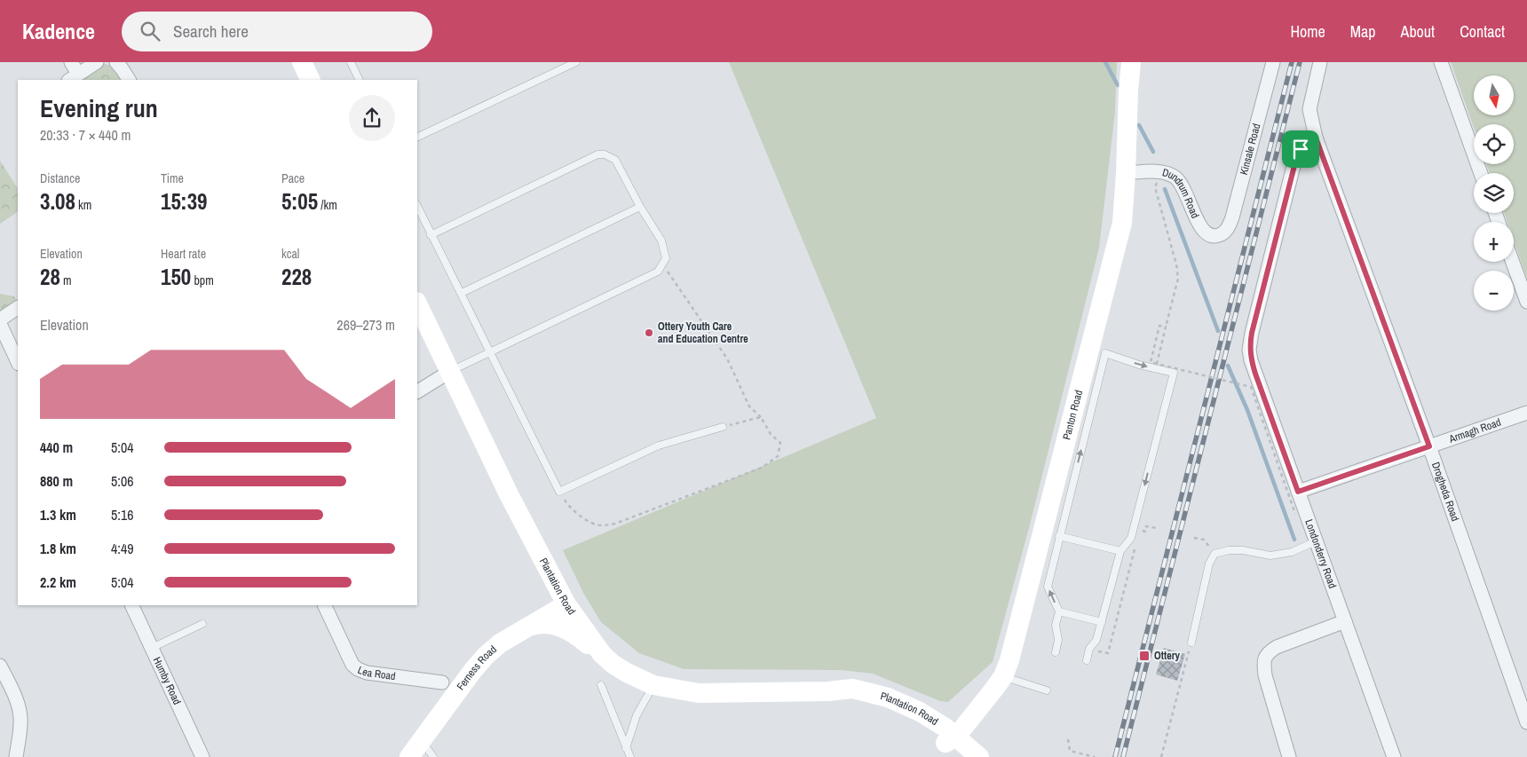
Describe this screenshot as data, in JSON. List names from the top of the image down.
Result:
{
  "streets": {
    "street": [
      "Kinsale Road",
      "Dundrum Road",
      "Panton Road",
      "Armagh Road",
      "Drogheda Road",
      "Londonderry Road",
      "Plantation Road",
      "Ferness Road",
      "Lea Road",
      "Humby Road"
    ]
  },
  "crossings": [
    ["Kinsale Road", "Dundrum Road"],
    ["Dundrum Road", "Panton Road"],
    ["Panton Road", "Plantation Road"],
    ["Armagh Road", "Drogheda Road"],
    ["Armagh Road", "Londonderry Road"],
    ["Drogheda Road", "Londonderry Road"],
    ["Plantation Road", "Ferness Road"]
  ],
  "places": {
    "other": ["Ottery Youth Care and Education Centre"],
    "transit": ["Ottery"]
  },
  "north": "bottom",
  "page": {
    "header": "Kadence",
    "search": "Search here",
    "nav": [
      "Home",
      "Map",
      "About",
      "Contact"
    ],
    "map_buttons": ["+", "−"],
    "heading": ["Evening run", "20:33 · 7 × 440 m"],
    "stats": [
      ["Distance", "3.08 km"],
      ["Time", "15:39"],
      ["Pace", "5:05 /km"],
      ["Elevation", "28 m"],
      ["Heart rate", "150 bpm"],
      ["kcal", "228"]
    ],
    "chart": ["Elevation", "269–273 m"],
    "list": [
      {
        "name": "440 m",
        "note": "5:04"
      },
      {
        "name": "880 m",
        "note": "5:06"
      },
      {
        "name": "1.3 km",
        "note": "5:16"
      },
      {
        "name": "1.8 km",
        "note": "4:49"
      },
      {
        "name": "2.2 km",
        "note": "5:04"
      }
    ]
  }
}
